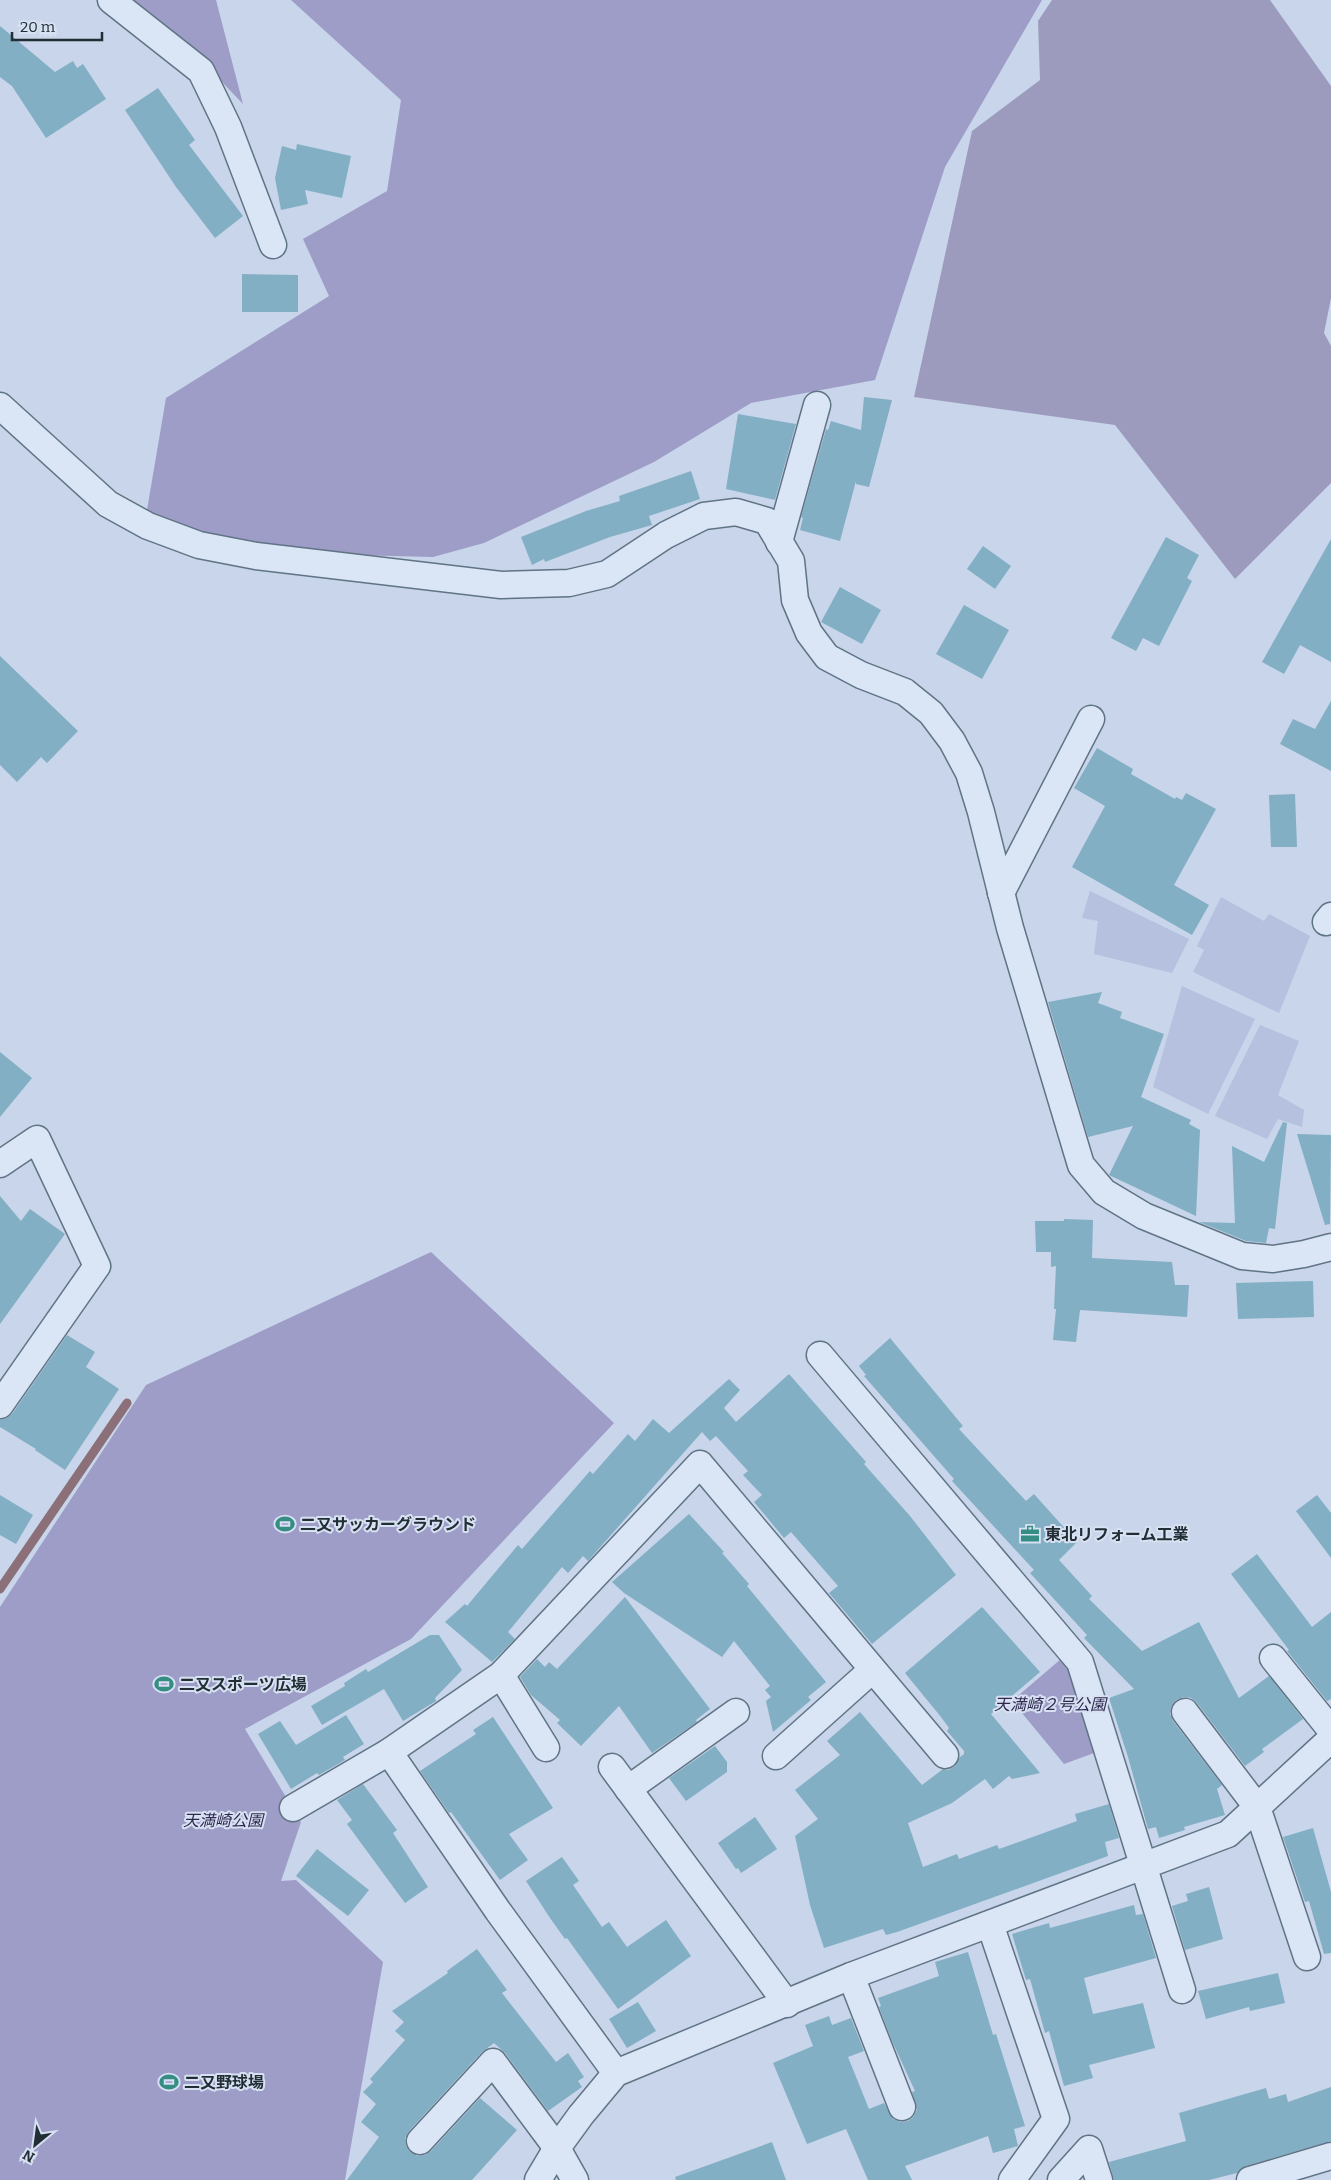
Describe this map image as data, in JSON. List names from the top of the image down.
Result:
{
  "parks": ["天満崎２号公園", "天満崎公園"],
  "places": {
    "sports": ["二又サッカーグラウンド", "二又スポーツ広場", "二又野球場"],
    "office": ["東北リフォーム工業"]
  },
  "scale_bar": "20 m",
  "north": "bottom left"
}
